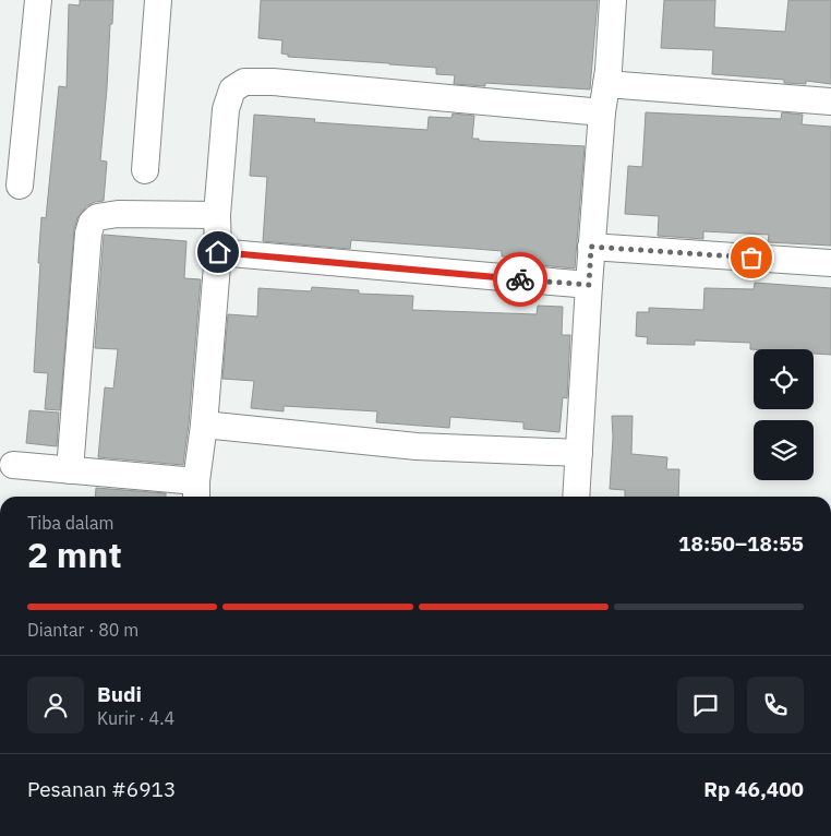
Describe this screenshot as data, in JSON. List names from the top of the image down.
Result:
{
  "page": {
    "heading": ["2 mnt", "Tiba dalam", "18:50–18:55"],
    "panel": [
      "Budi",
      "Kurir · 4.4",
      "Pesanan #6913",
      "Rp 46,400"
    ],
    "bar": "Diantar · 80 m"
  }
}
